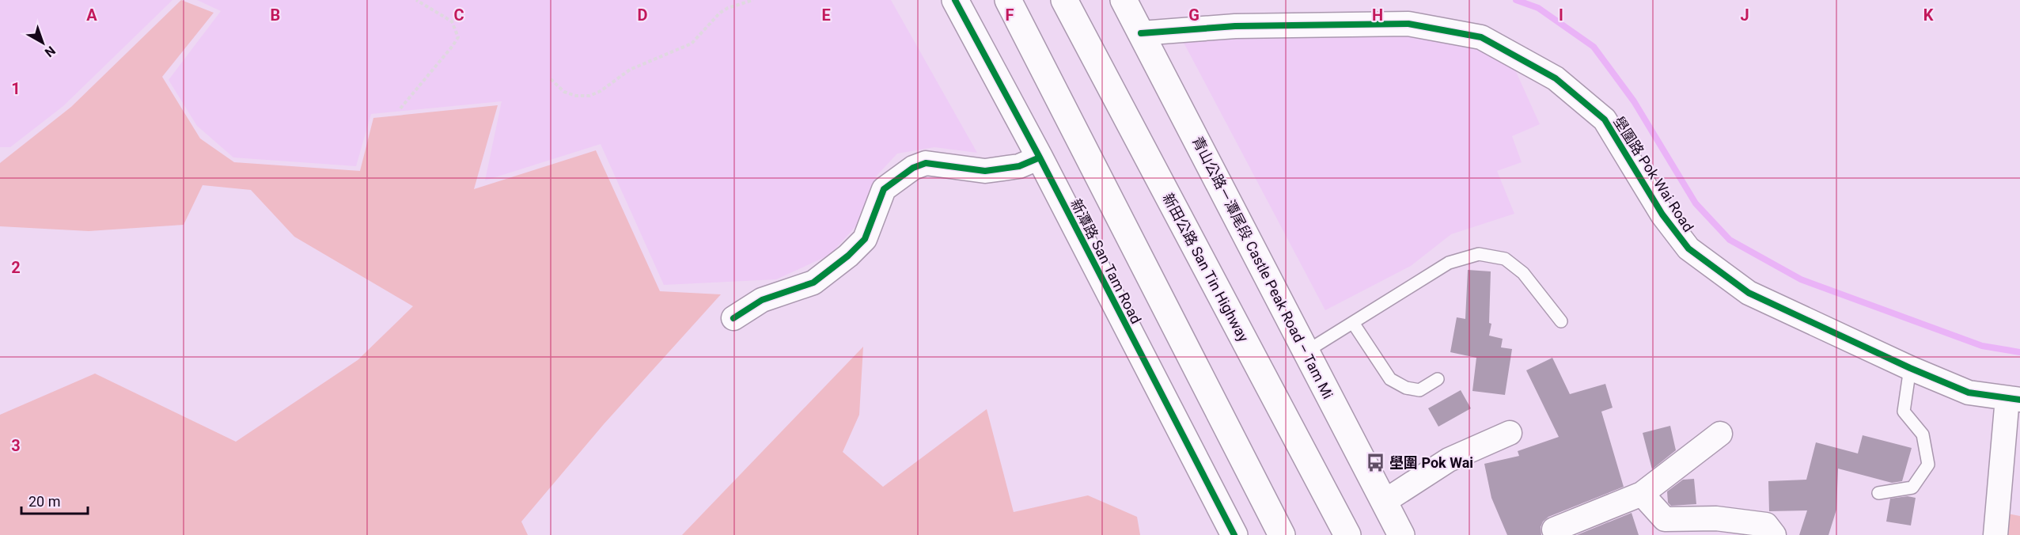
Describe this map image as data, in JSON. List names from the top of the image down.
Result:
{
  "streets": {
    "main road": ["新潭路 San Tam Road", "新田公路 San Tin Highway", "青山公路－潭尾段 Castle Peak Road – Tam Mi"],
    "street": ["壆圍路 Pok Wai Road"]
  },
  "crossings": [
    ["壆圍路 Pok Wai Road", "青山公路－潭尾段 Castle Peak Road – Tam Mi"]
  ],
  "places": {
    "bus stop": ["壆圍 Pok Wai"]
  },
  "scale_bar": "20 m",
  "north": "bottom right",
  "grid": {
    "columns": [
      "A",
      "B",
      "C",
      "D",
      "E",
      "F",
      "G",
      "H",
      "I",
      "J",
      "K"
    ],
    "rows": ["1", "2", "3"]
  }
}
